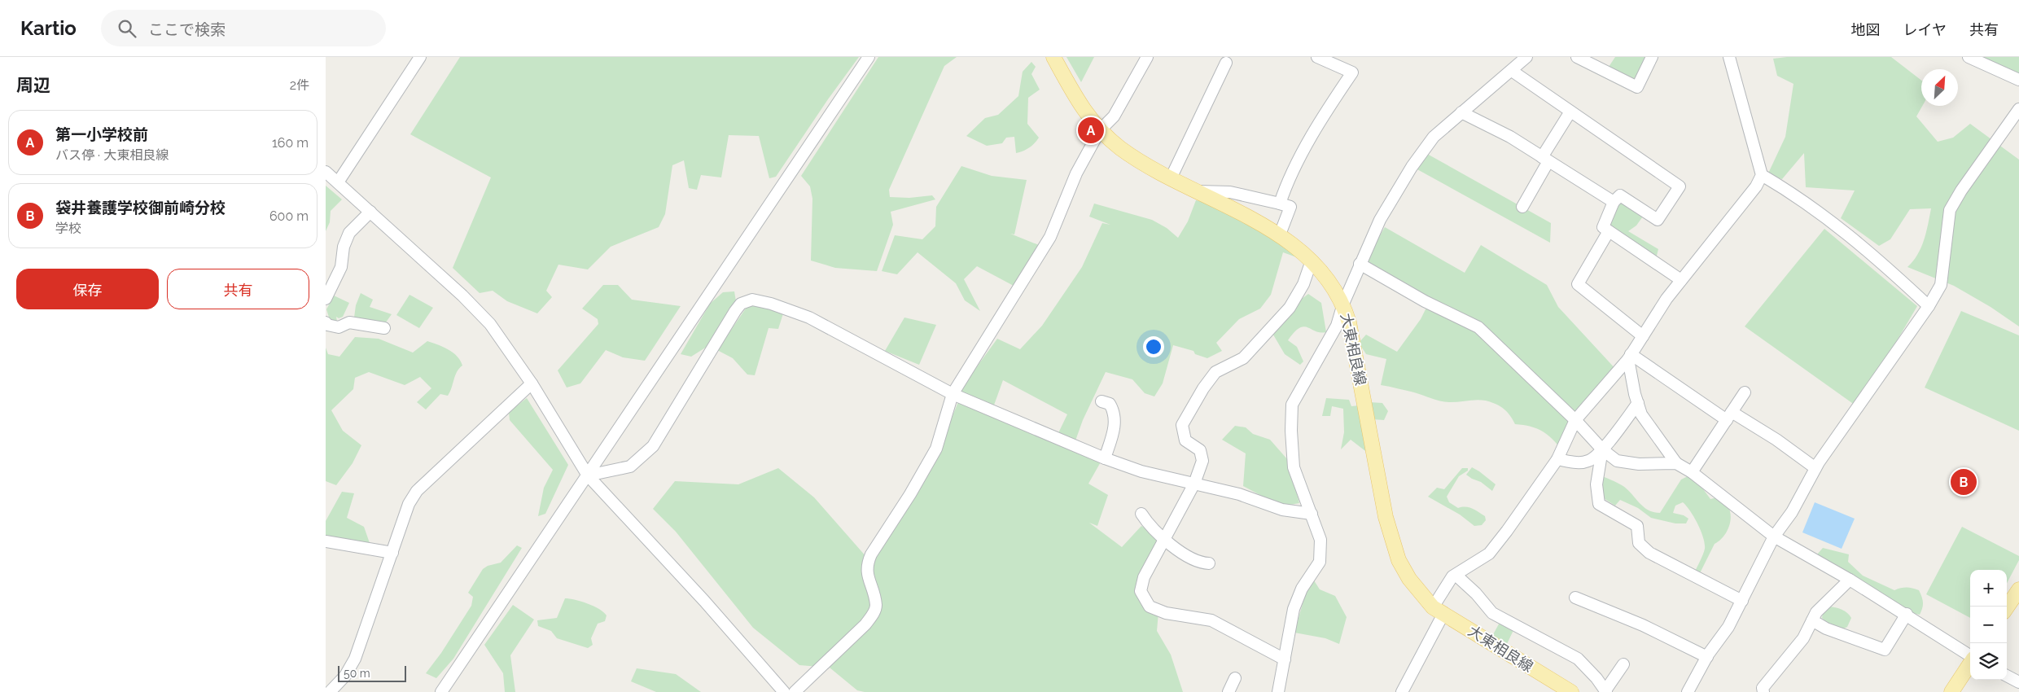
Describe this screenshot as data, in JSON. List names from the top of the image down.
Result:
{
  "streets": {
    "main road": ["大東相良線"]
  },
  "scale_bar": "50 m",
  "north": "top right",
  "page": {
    "header": "Kartio",
    "search": "ここで検索",
    "nav": ["地図", "レイヤ", "共有"],
    "heading": ["周辺", "2件"],
    "list": [
      {
        "mark": "A",
        "name": "第一小学校前",
        "note": "バス停 · 大東相良線",
        "value": "160 m"
      },
      {
        "mark": "B",
        "name": "袋井養護学校御前崎分校",
        "note": "学校",
        "value": "600 m"
      }
    ],
    "pins": ["A", "B"],
    "buttons": ["保存", "共有"],
    "map_buttons": ["+", "−"],
    "scale": "50 m"
  }
}
